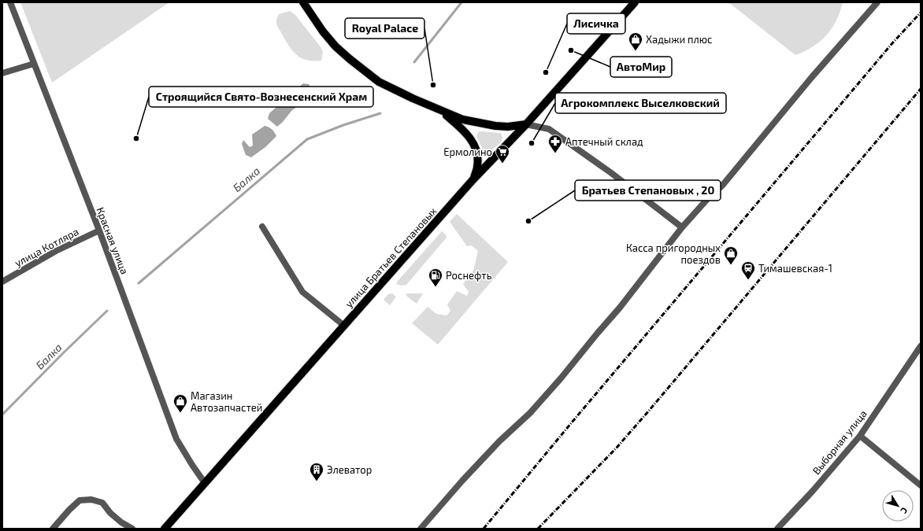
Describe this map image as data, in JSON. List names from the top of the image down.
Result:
{
  "streets": {
    "main road": ["улица Братьев Степановых"],
    "street": ["Красная улица", "улица Котляра", "Выборная улица"]
  },
  "crossings": [
    ["Красная улица", "улица Котляра"],
    ["Красная улица", "улица Братьев Степановых"]
  ],
  "water": ["Балка"],
  "places": {
    "other": [
      "АвтоМир",
      "Лисичка",
      "Royal Palace",
      "Строящийся Свято-Вознесенский Храм",
      "Агрокомплекс Выселковский",
      "Братьев Степановых , 20"
    ],
    "shop": ["Хадыжи плюс", "Касса пригородных поездов", "Магазин Автозапчастей"],
    "pharmacy": ["Аптечный склад"],
    "supermarket": ["Ермолино"],
    "station": ["Тимашевская-1"],
    "fuel station": ["Роснефть"],
    "building": ["Элеватор"]
  },
  "north": "bottom right"
}
